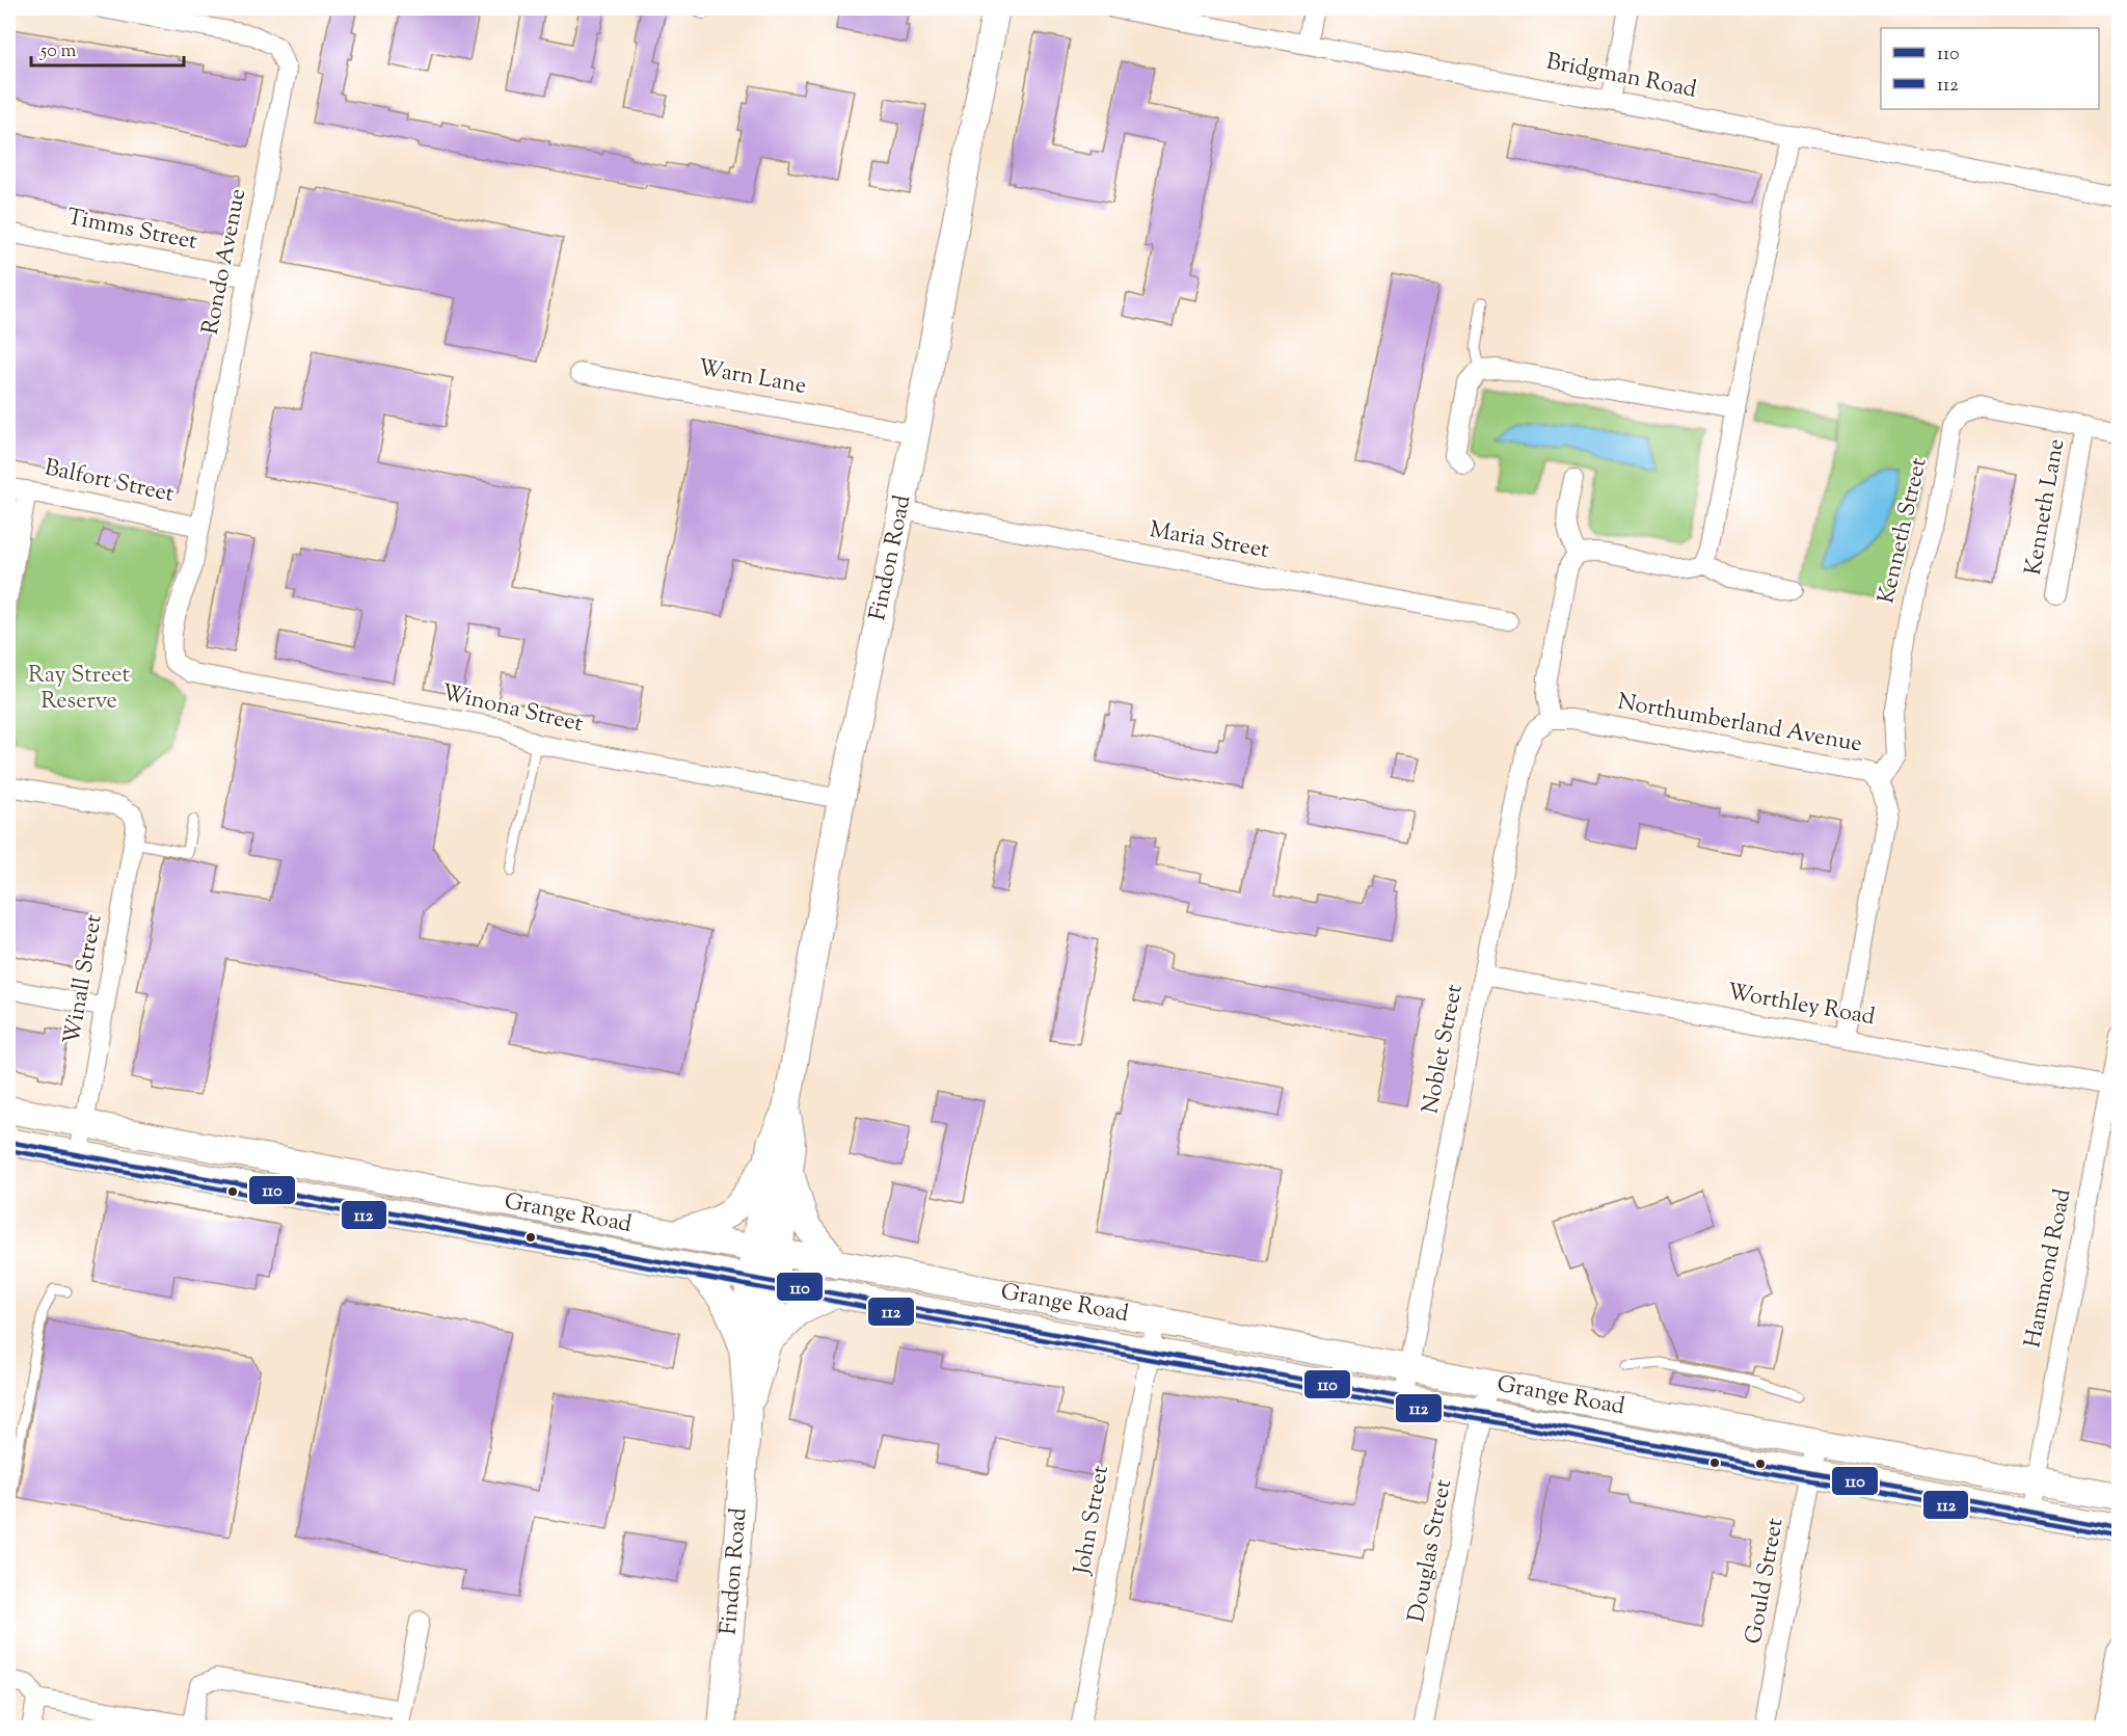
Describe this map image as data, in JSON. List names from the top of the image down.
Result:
{
  "streets": {
    "main road": ["Findon Road", "Grange Road"],
    "street": [
      "Bridgman Road",
      "Timms Street",
      "Rondo Avenue",
      "Warn Lane",
      "Balfort Street",
      "Kenneth Lane",
      "Kenneth Street",
      "Maria Street",
      "Winona Street",
      "Northumberland Avenue",
      "Winall Street",
      "Worthley Road",
      "Noblet Street",
      "Hammond Road",
      "John Street",
      "Douglas Street",
      "Gould Street"
    ]
  },
  "crossings": [
    ["Timms Street", "Rondo Avenue"],
    ["Rondo Avenue", "Balfort Street"],
    ["Rondo Avenue", "Winona Street"],
    ["Warn Lane", "Findon Road"],
    ["Kenneth Lane", "Kenneth Street"],
    ["Kenneth Street", "Northumberland Avenue"],
    ["Maria Street", "Findon Road"],
    ["Findon Road", "Winona Street"],
    ["Findon Road", "Grange Road"],
    ["Northumberland Avenue", "Worthley Road"],
    ["Northumberland Avenue", "Noblet Street"],
    ["Winall Street", "Grange Road"],
    ["Worthley Road", "Noblet Street"],
    ["Worthley Road", "Hammond Road"],
    ["Noblet Street", "Grange Road"],
    ["Grange Road", "Hammond Road"],
    ["Grange Road", "John Street"],
    ["Grange Road", "Douglas Street"],
    ["Grange Road", "Gould Street"]
  ],
  "parks": ["Ray Street Reserve"],
  "lines": ["transit line 110", "transit line 112"],
  "legend": ["110", "112"],
  "scale_bar": "50 m"
}
